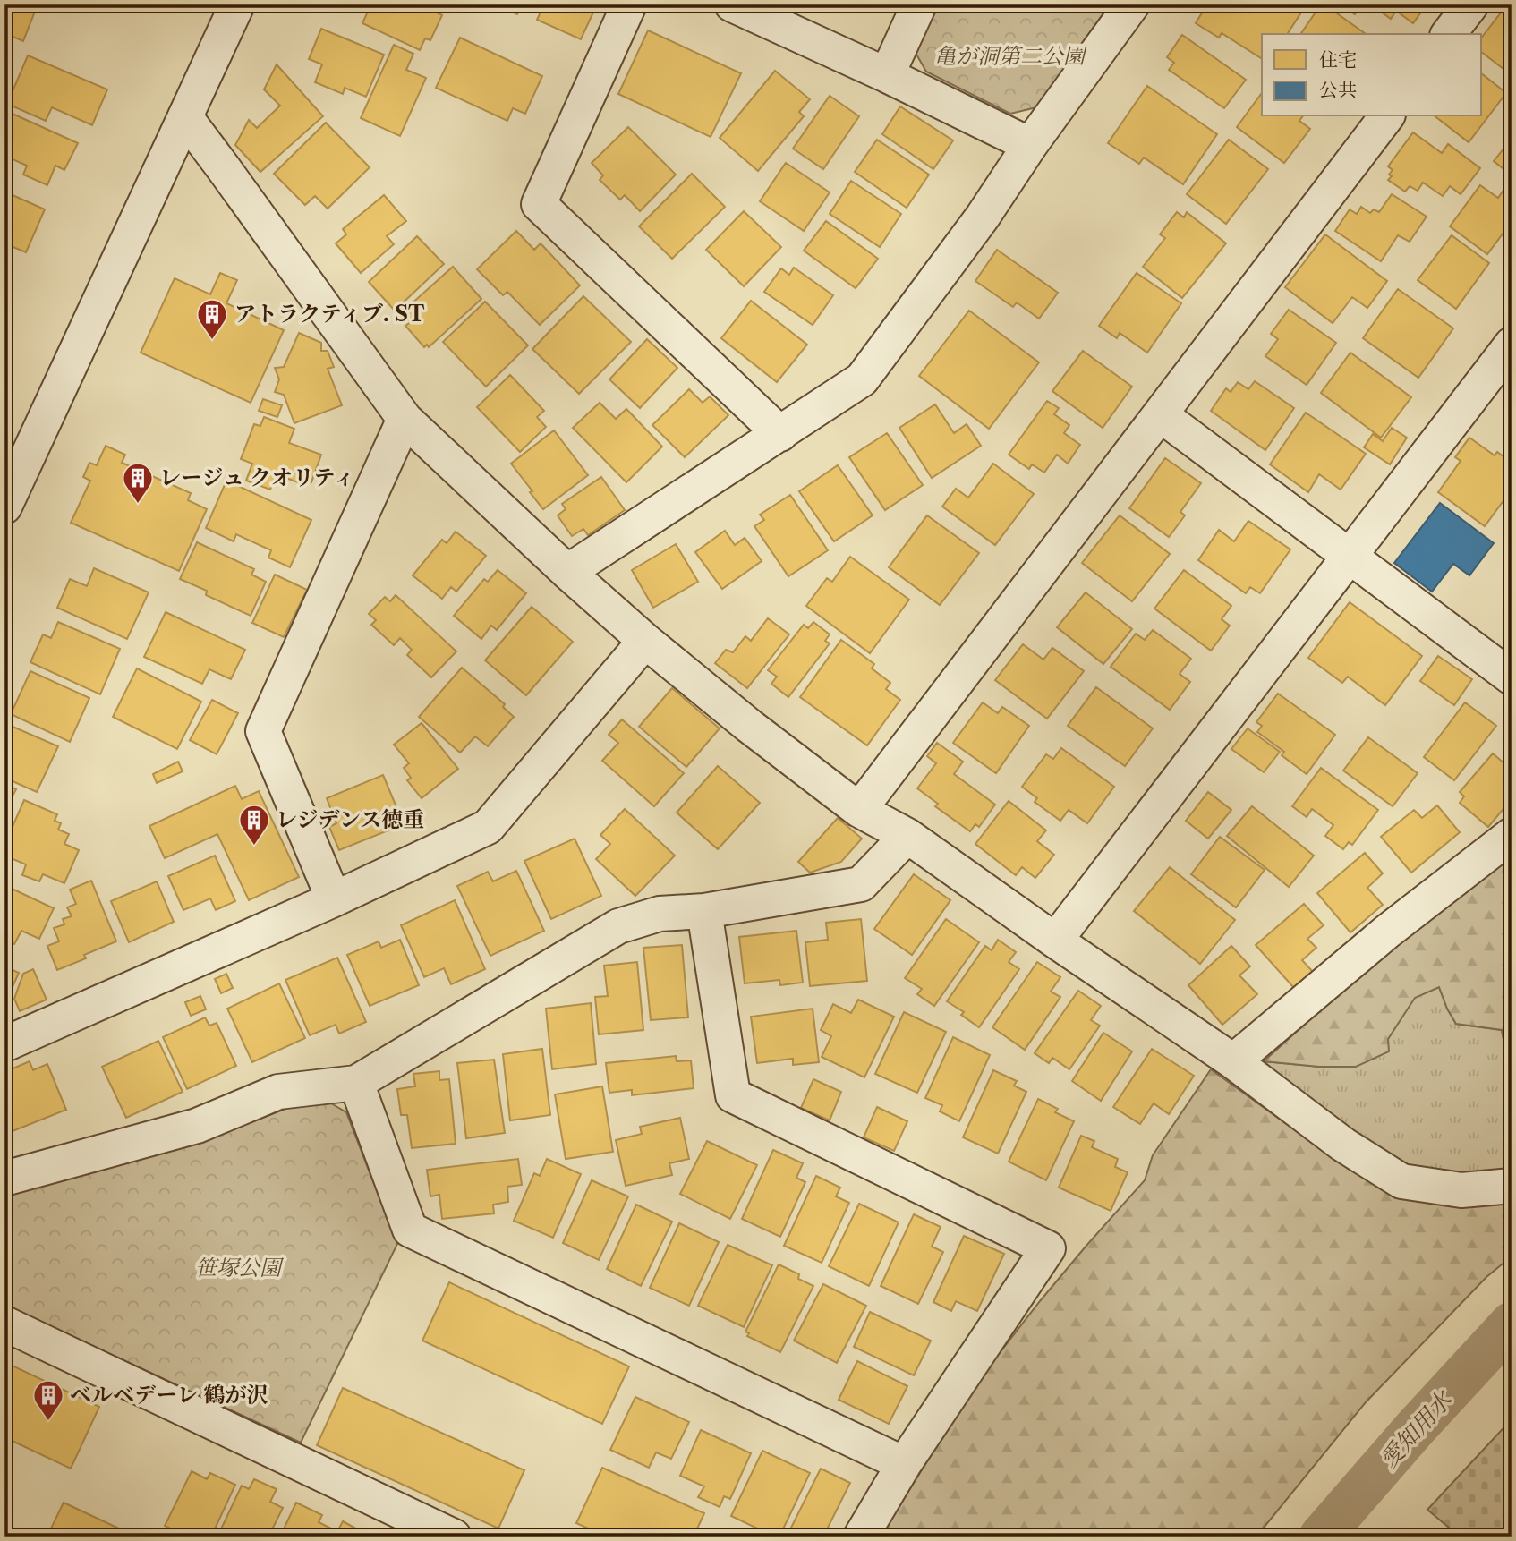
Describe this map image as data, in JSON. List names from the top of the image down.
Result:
{
  "water": ["愛知用水"],
  "parks": ["亀が洞第二公園", "笹塚公園"],
  "places": {
    "building": [
      "アトラクティブ. ST",
      "レージュ クオリティ",
      "レジデンス徳重",
      "ベルベデーレ 鶴が沢"
    ]
  },
  "legend": ["住宅", "公共"]
}
